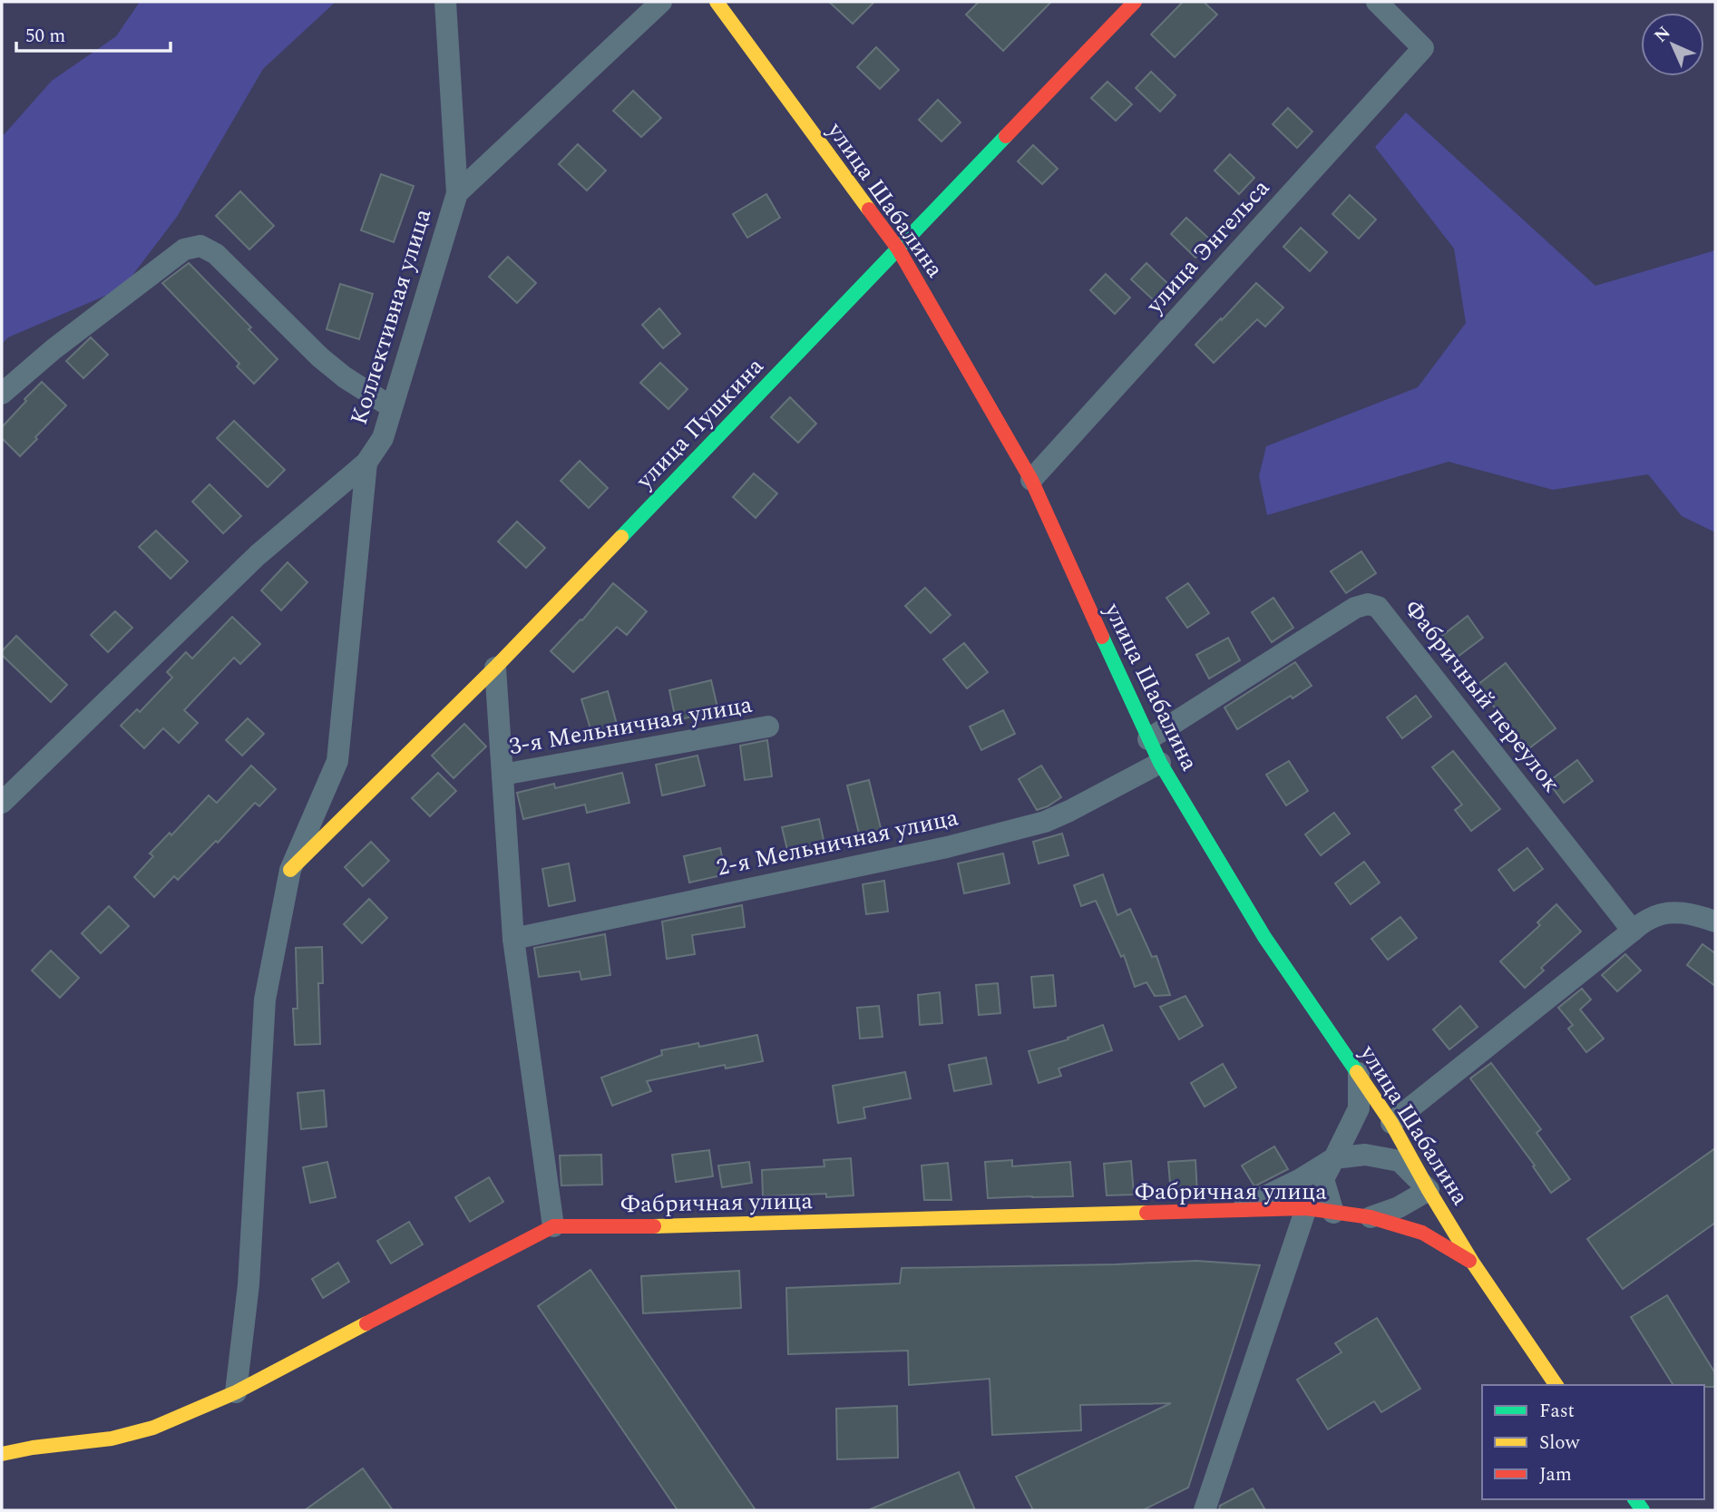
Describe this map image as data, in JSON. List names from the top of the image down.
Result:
{
  "streets": {
    "street": [
      "улица Шабалина",
      "улица Энгельса",
      "Коллективная улица",
      "улица Пушкина",
      "Фабричный переулок",
      "3-я Мельничная улица",
      "2-я Мельничная улица",
      "Фабричная улица"
    ]
  },
  "crossings": [
    ["улица Шабалина", "улица Энгельса"],
    ["улица Шабалина", "улица Пушкина"],
    ["улица Шабалина", "Фабричный переулок"],
    ["улица Шабалина", "2-я Мельничная улица"],
    ["улица Шабалина", "Фабричная улица"]
  ],
  "legend": ["Fast", "Slow", "Jam"],
  "scale_bar": "50 m",
  "north": "top left"
}
